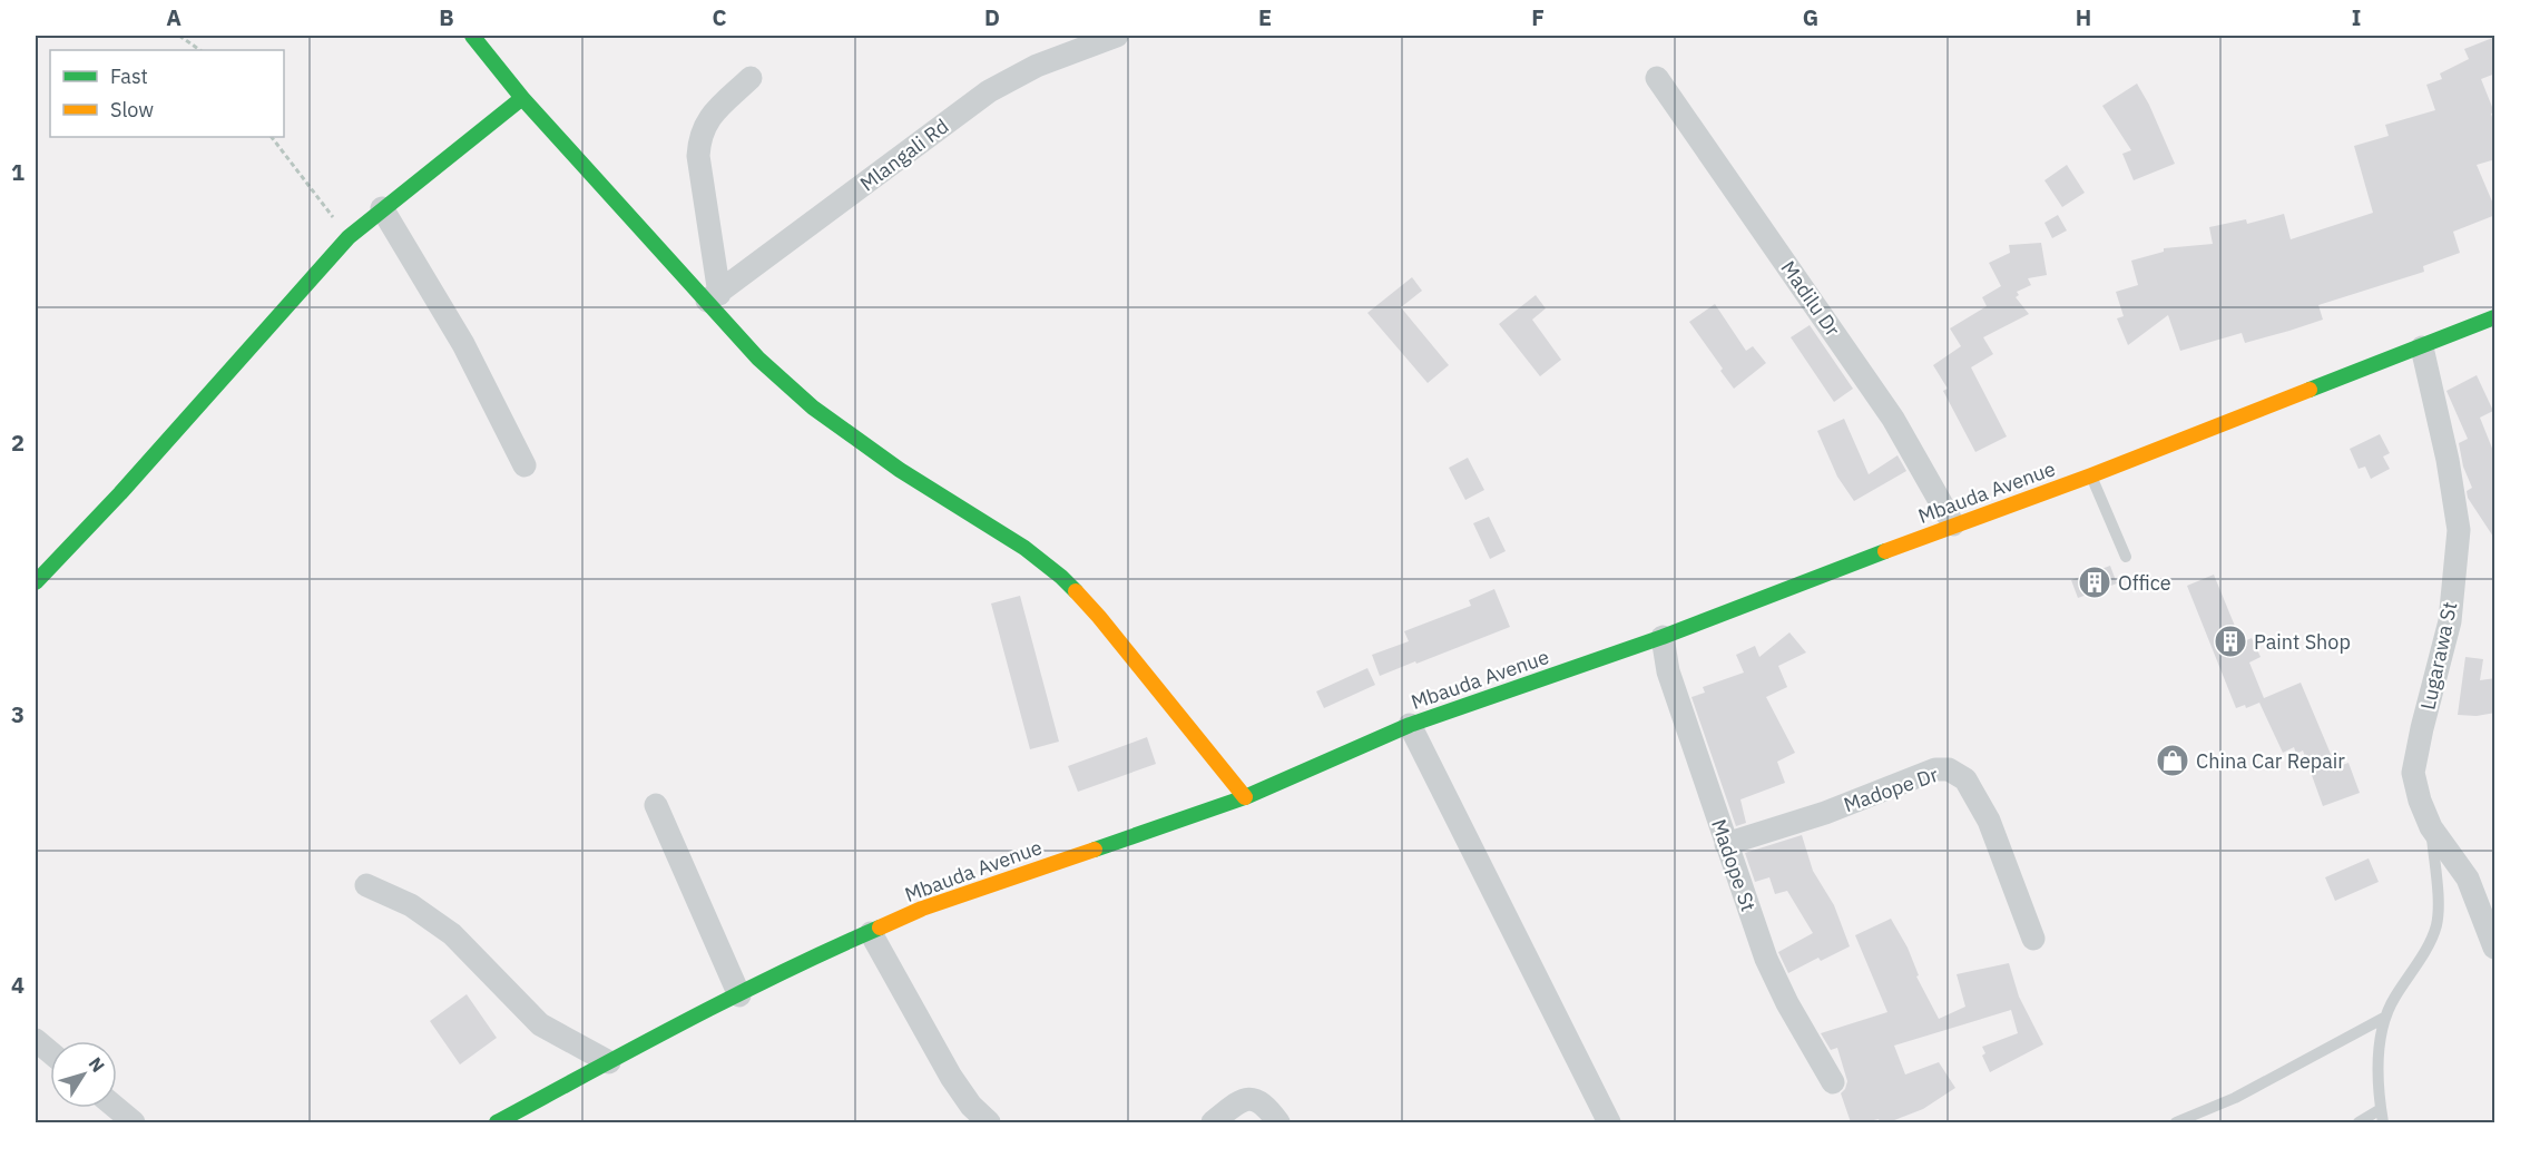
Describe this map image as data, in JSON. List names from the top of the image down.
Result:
{
  "streets": {
    "street": [
      "Mlangali Rd",
      "Madilu Dr",
      "Mbauda Avenue",
      "Lugarawa St",
      "Madope Dr",
      "Madope St"
    ]
  },
  "crossings": [
    ["Madilu Dr", "Mbauda Avenue"],
    ["Mbauda Avenue", "Lugarawa St"],
    ["Mbauda Avenue", "Madope St"],
    ["Madope Dr", "Madope St"]
  ],
  "places": {
    "building": ["Office", "Paint Shop"],
    "shop": ["China Car Repair"]
  },
  "legend": ["Fast", "Slow"],
  "north": "top right",
  "grid": {
    "columns": [
      "A",
      "B",
      "C",
      "D",
      "E",
      "F",
      "G",
      "H",
      "I"
    ],
    "rows": [
      "1",
      "2",
      "3",
      "4"
    ]
  }
}
